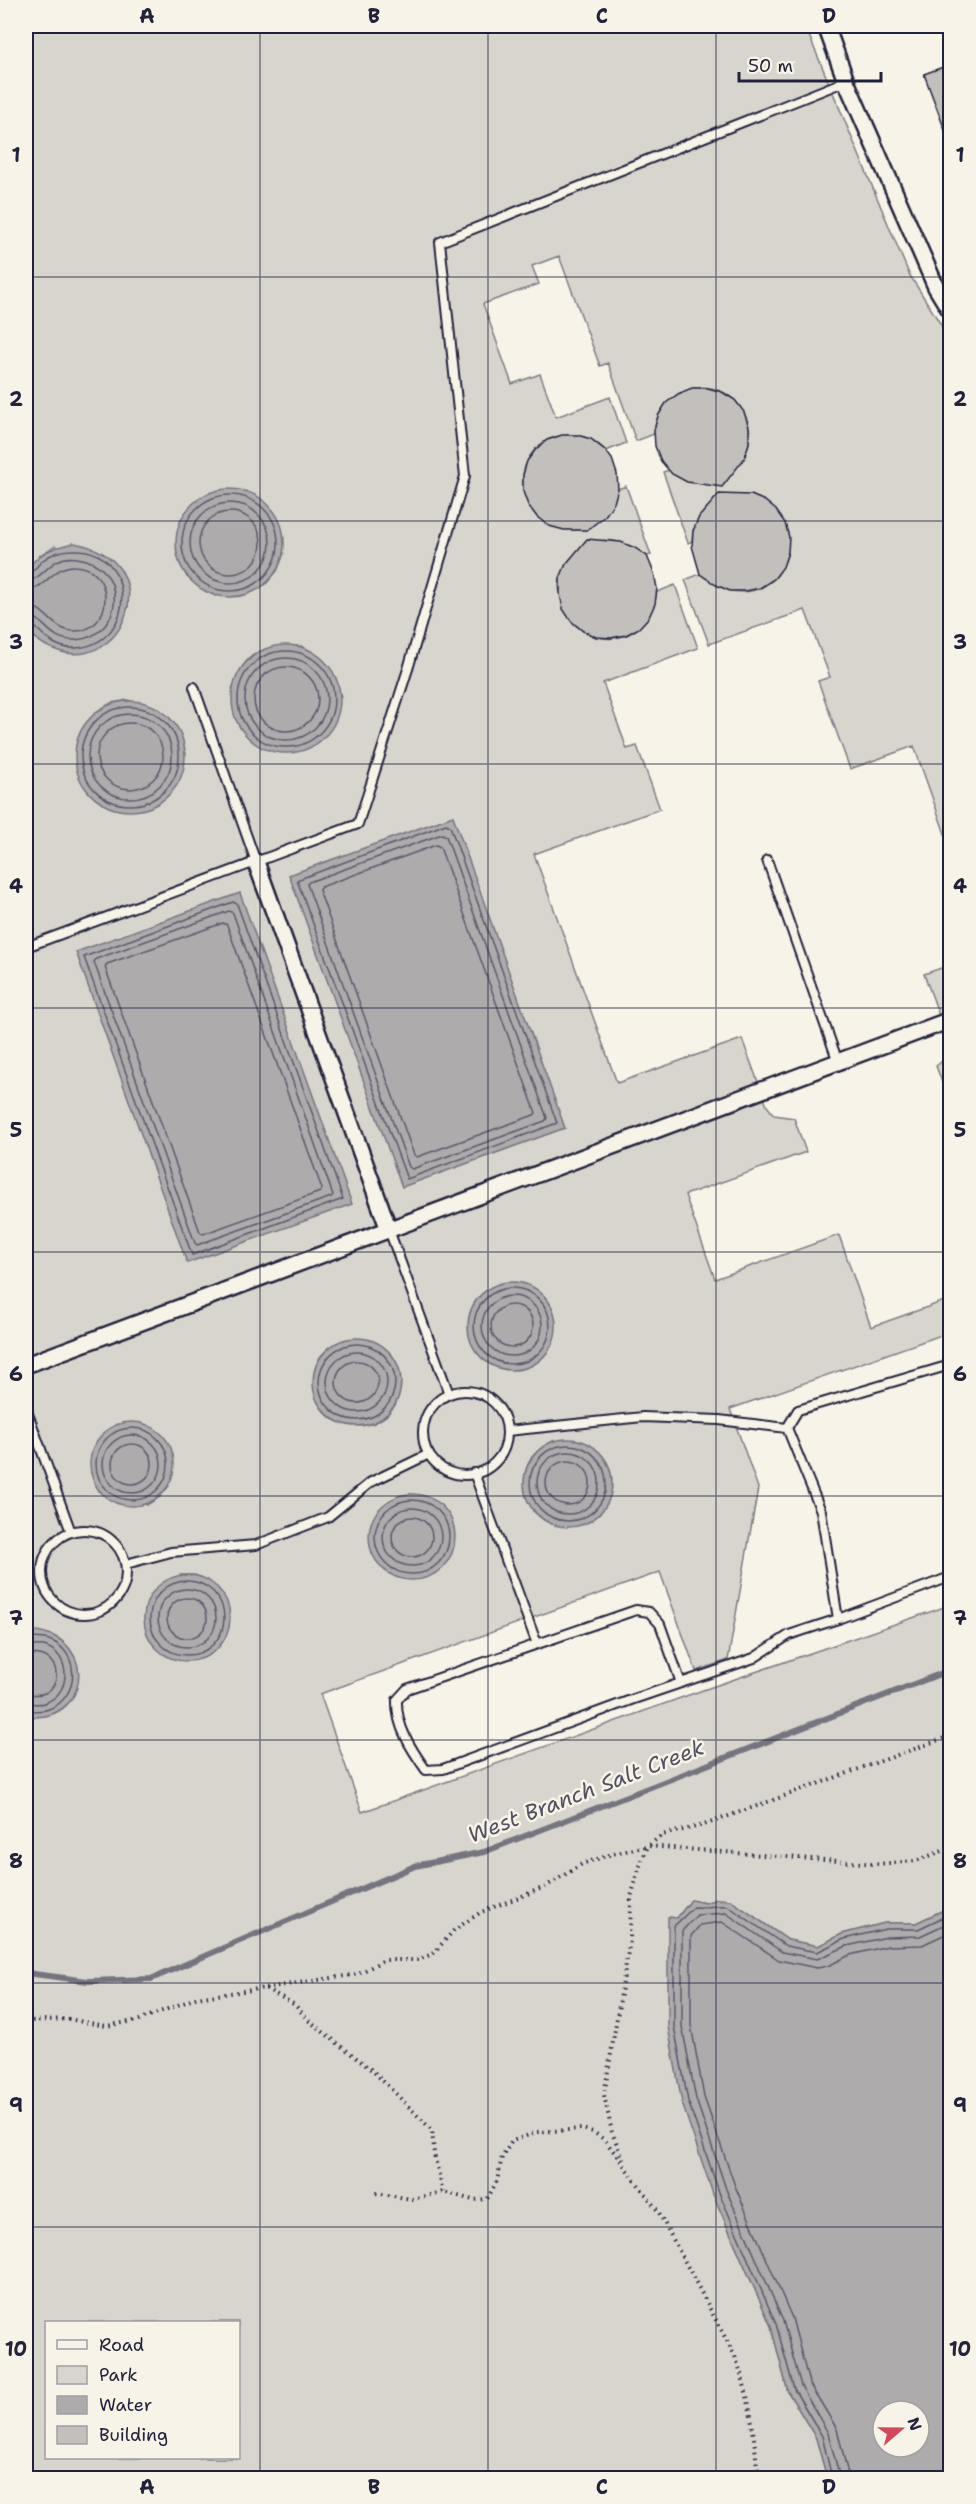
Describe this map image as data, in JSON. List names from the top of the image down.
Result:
{
  "water": ["West Branch Salt Creek"],
  "legend": [
    "Road",
    "Park",
    "Water",
    "Building"
  ],
  "scale_bar": "50 m",
  "north": "right",
  "grid": {
    "columns": [
      "A",
      "B",
      "C",
      "D"
    ],
    "rows": [
      "1",
      "2",
      "3",
      "4",
      "5",
      "6",
      "7",
      "8",
      "9",
      "10"
    ]
  }
}
